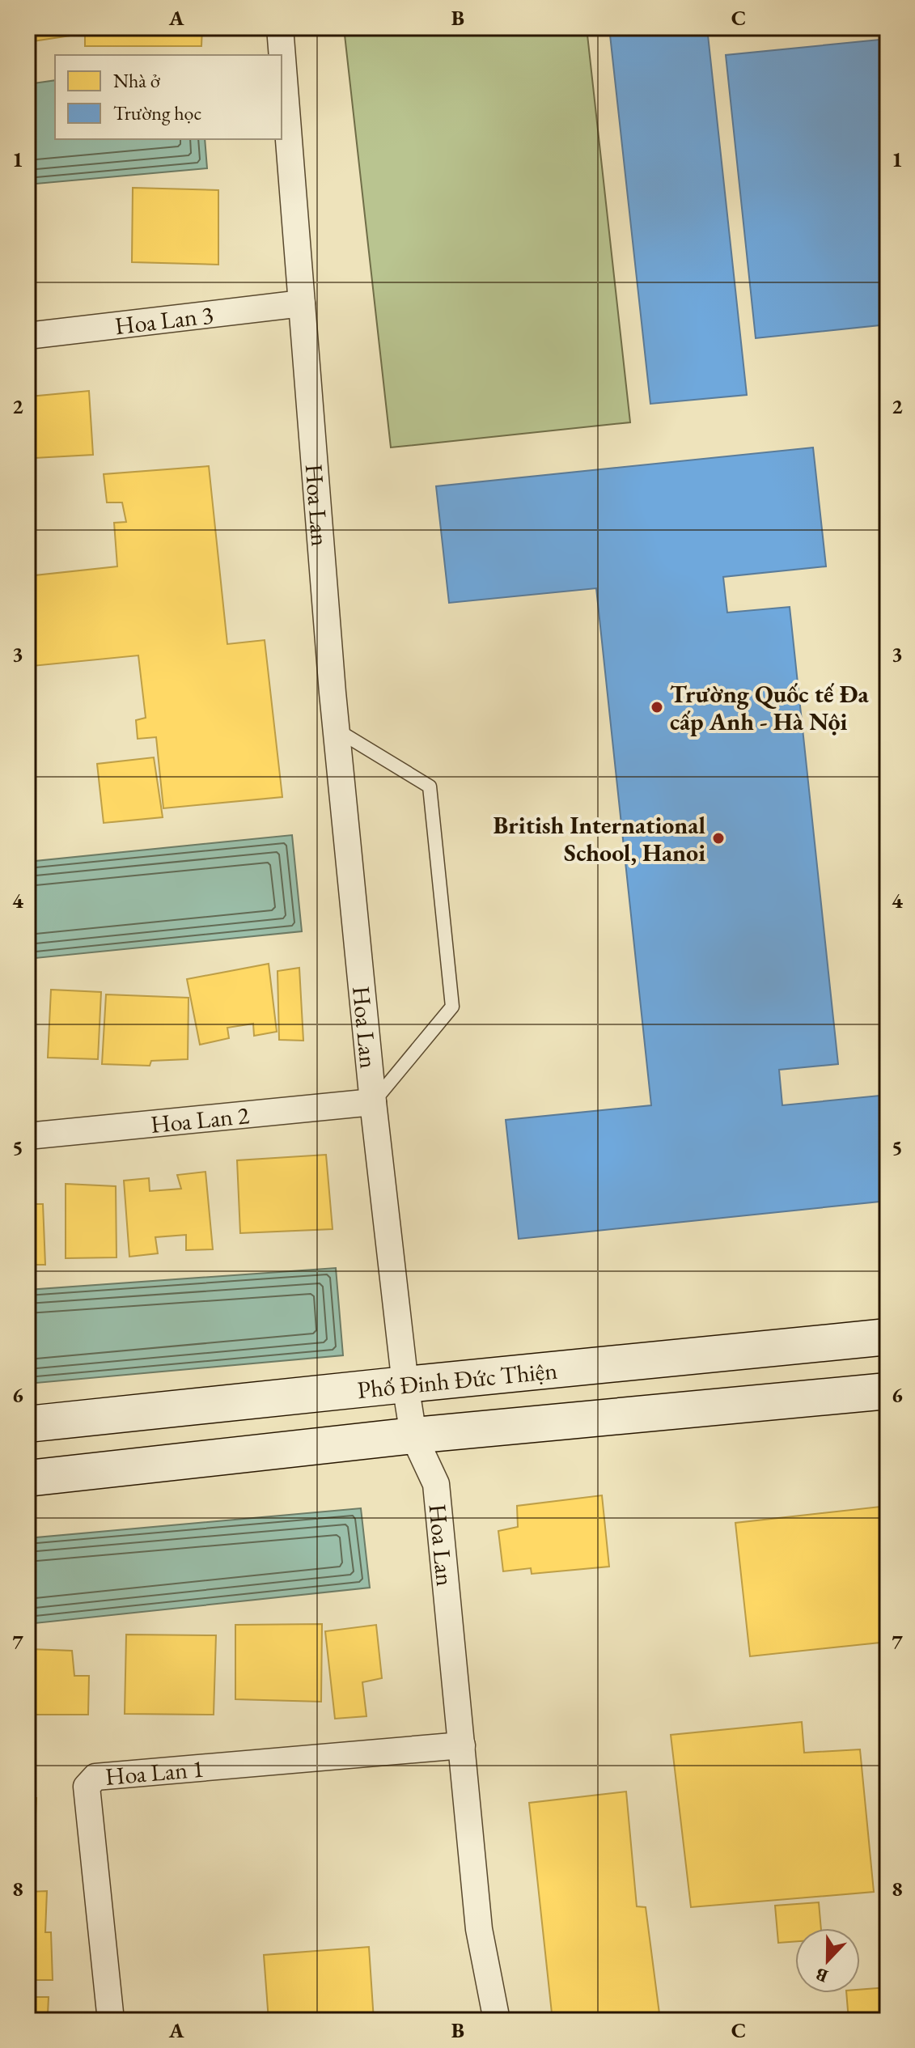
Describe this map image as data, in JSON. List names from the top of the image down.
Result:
{
  "streets": {
    "street": [
      "Hoa Lan 3",
      "Hoa Lan",
      "Hoa Lan 2",
      "Phố Đinh Đức Thiện",
      "Hoa Lan 1"
    ]
  },
  "crossings": [
    ["Hoa Lan 3", "Hoa Lan"],
    ["Hoa Lan", "Hoa Lan 2"],
    ["Hoa Lan", "Phố Đinh Đức Thiện"],
    ["Hoa Lan", "Hoa Lan 1"]
  ],
  "places": ["Trường Quốc tế Đa cấp Anh - Hà Nội", "British International School, Hanoi"],
  "legend": ["Nhà ở", "Trường học"],
  "north": "bottom",
  "grid": {
    "columns": ["A", "B", "C"],
    "rows": [
      "1",
      "2",
      "3",
      "4",
      "5",
      "6",
      "7",
      "8"
    ]
  }
}
